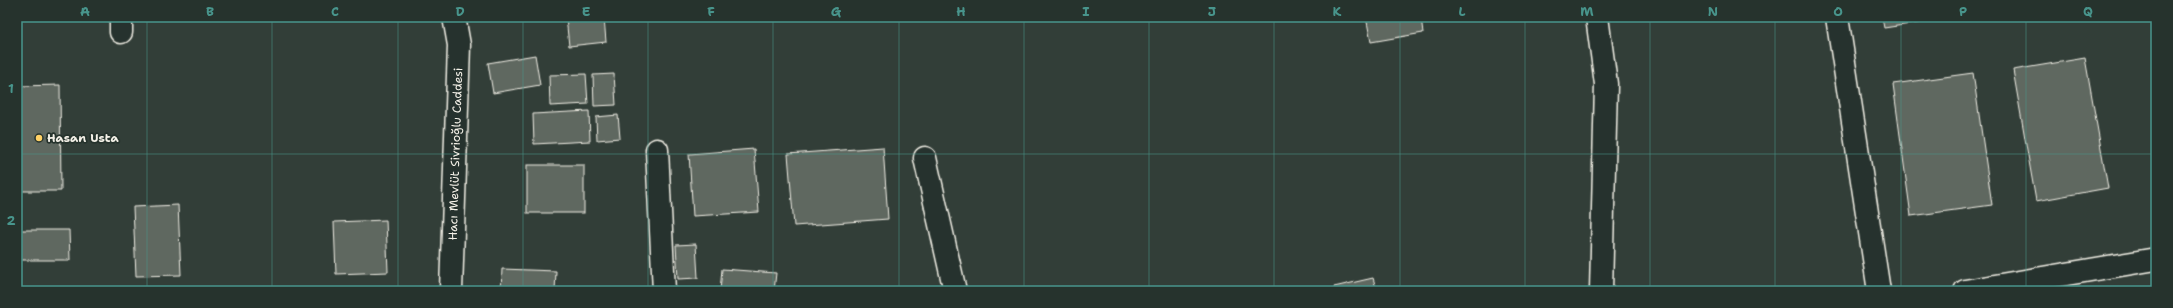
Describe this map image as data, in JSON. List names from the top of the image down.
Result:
{
  "streets": {
    "street": ["Hacı Mevlüt Sivrioğlu Caddesi"]
  },
  "places": ["Hasan Usta"],
  "grid": {
    "columns": [
      "A",
      "B",
      "C",
      "D",
      "E",
      "F",
      "G",
      "H",
      "I",
      "J",
      "K",
      "L",
      "M",
      "N",
      "O",
      "P",
      "Q"
    ],
    "rows": ["1", "2"]
  }
}
